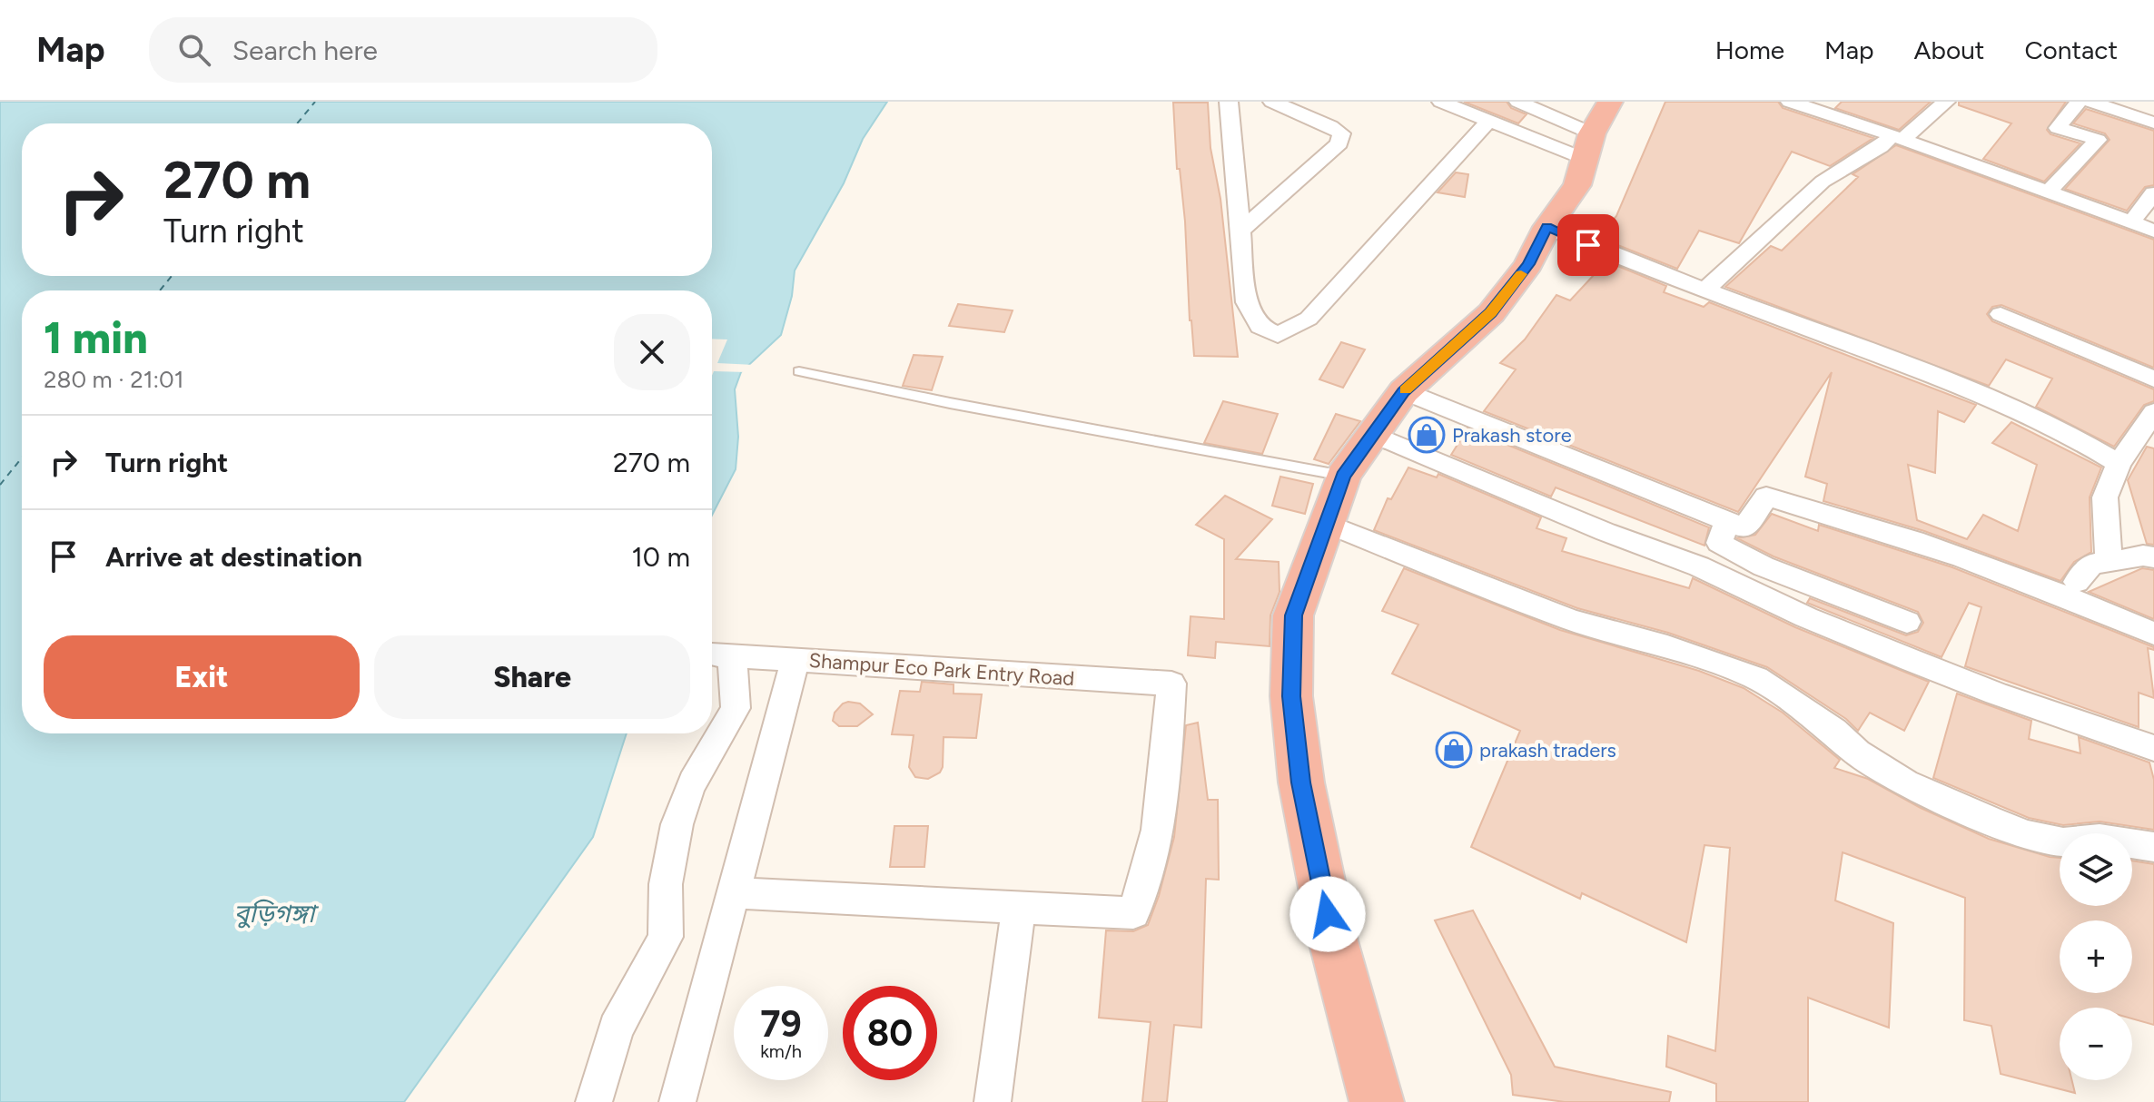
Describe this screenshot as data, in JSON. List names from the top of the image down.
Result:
{
  "streets": {
    "street": ["Shampur Eco Park Entry Road"]
  },
  "water": ["বুড়িগঙ্গা"],
  "places": {
    "shop": ["Prakash store", "prakash traders"]
  },
  "page": {
    "header": "Map",
    "search": "Search here",
    "nav": [
      "Home",
      "Map",
      "About",
      "Contact"
    ],
    "turn": ["270 m", "Turn right"],
    "heading": ["1 min", "280 m · 21:01"],
    "list": [
      {
        "name": "Turn right",
        "value": "270 m"
      },
      {
        "name": "Arrive at destination",
        "value": "10 m"
      }
    ],
    "buttons": ["Exit", "Share"],
    "map_buttons": ["+", "−"],
    "speed": "79 km/h",
    "limit": "80"
  }
}
